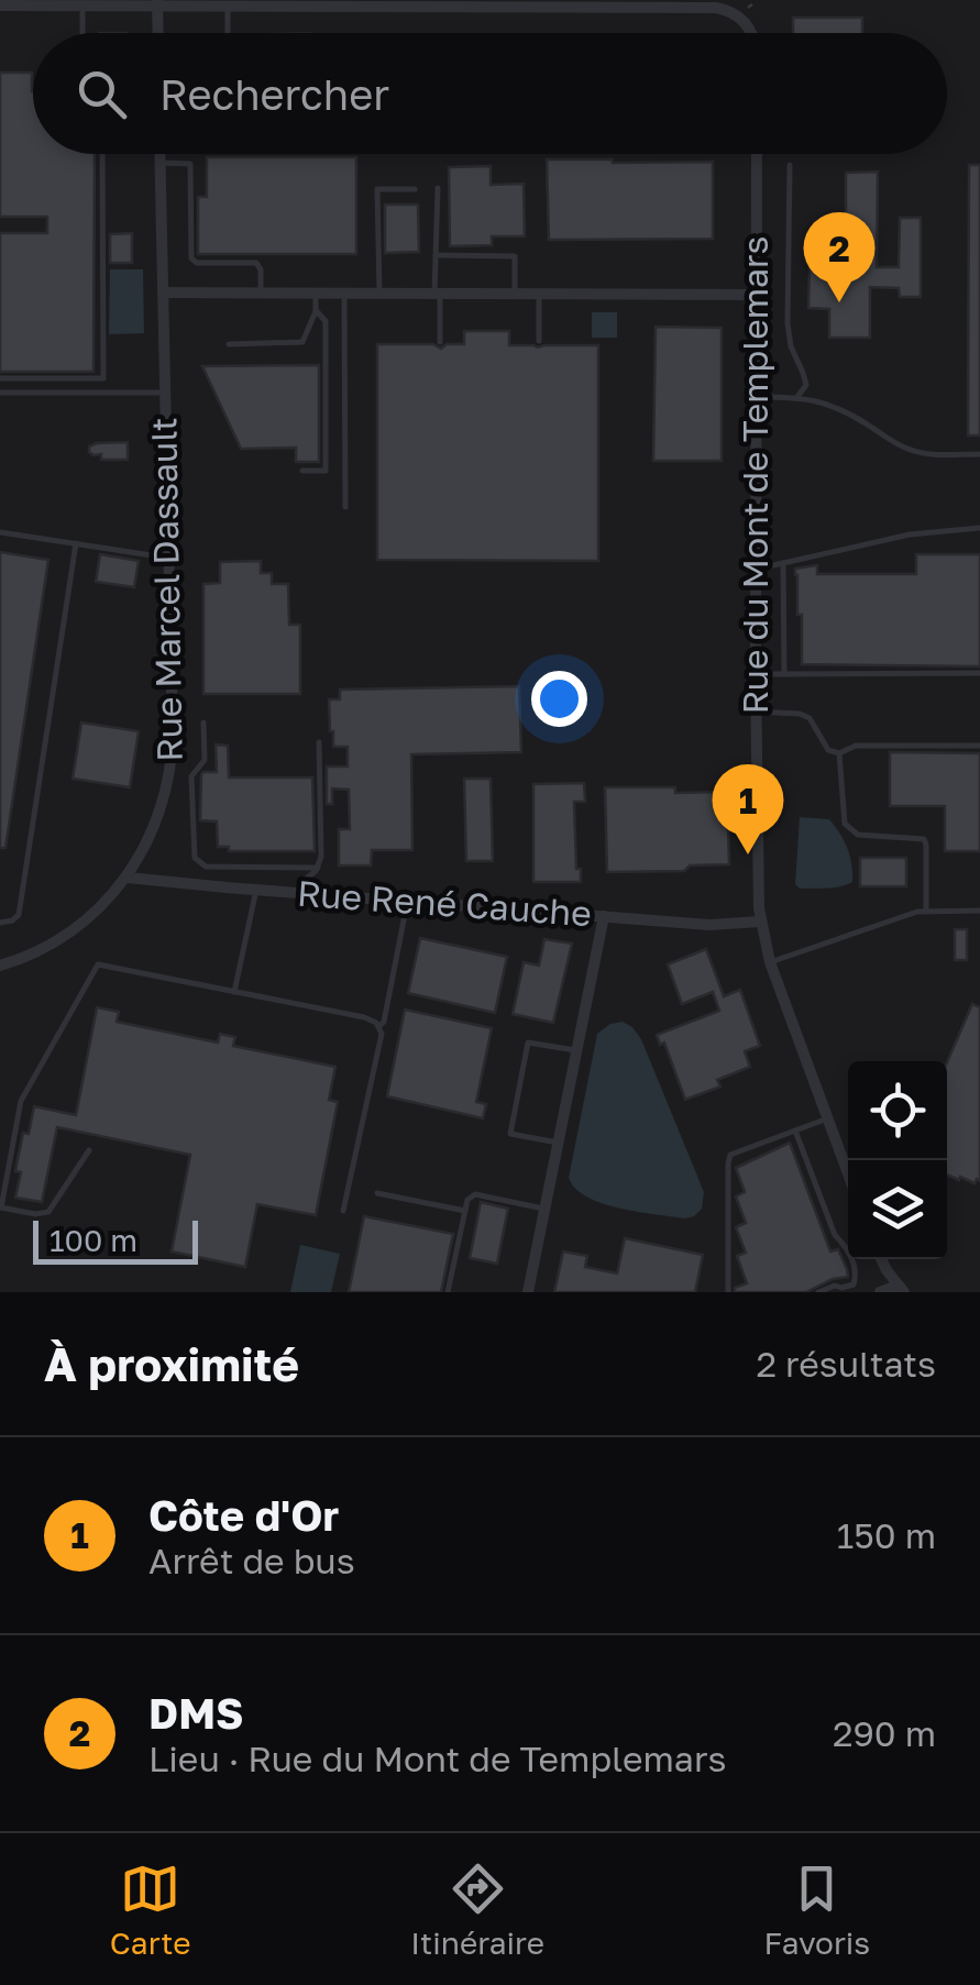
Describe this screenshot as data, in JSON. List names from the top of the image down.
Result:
{
  "streets": {
    "street": ["Rue du Mont de Templemars", "Rue Marcel Dassault", "Rue René Cauche"]
  },
  "crossings": [
    ["Rue du Mont de Templemars", "Rue René Cauche"],
    ["Rue Marcel Dassault", "Rue René Cauche"]
  ],
  "scale_bar": "100 m",
  "page": {
    "search": "Rechercher",
    "pins": ["2", "1"],
    "scale": "100 m",
    "heading": ["À proximité", "2 résultats"],
    "list": [
      {
        "mark": "1",
        "name": "Côte d'Or",
        "note": "Arrêt de bus",
        "value": "150 m"
      },
      {
        "mark": "2",
        "name": "DMS",
        "note": "Lieu · Rue du Mont de Templemars",
        "value": "290 m"
      }
    ],
    "nav": ["Carte", "Itinéraire", "Favoris"]
  }
}
